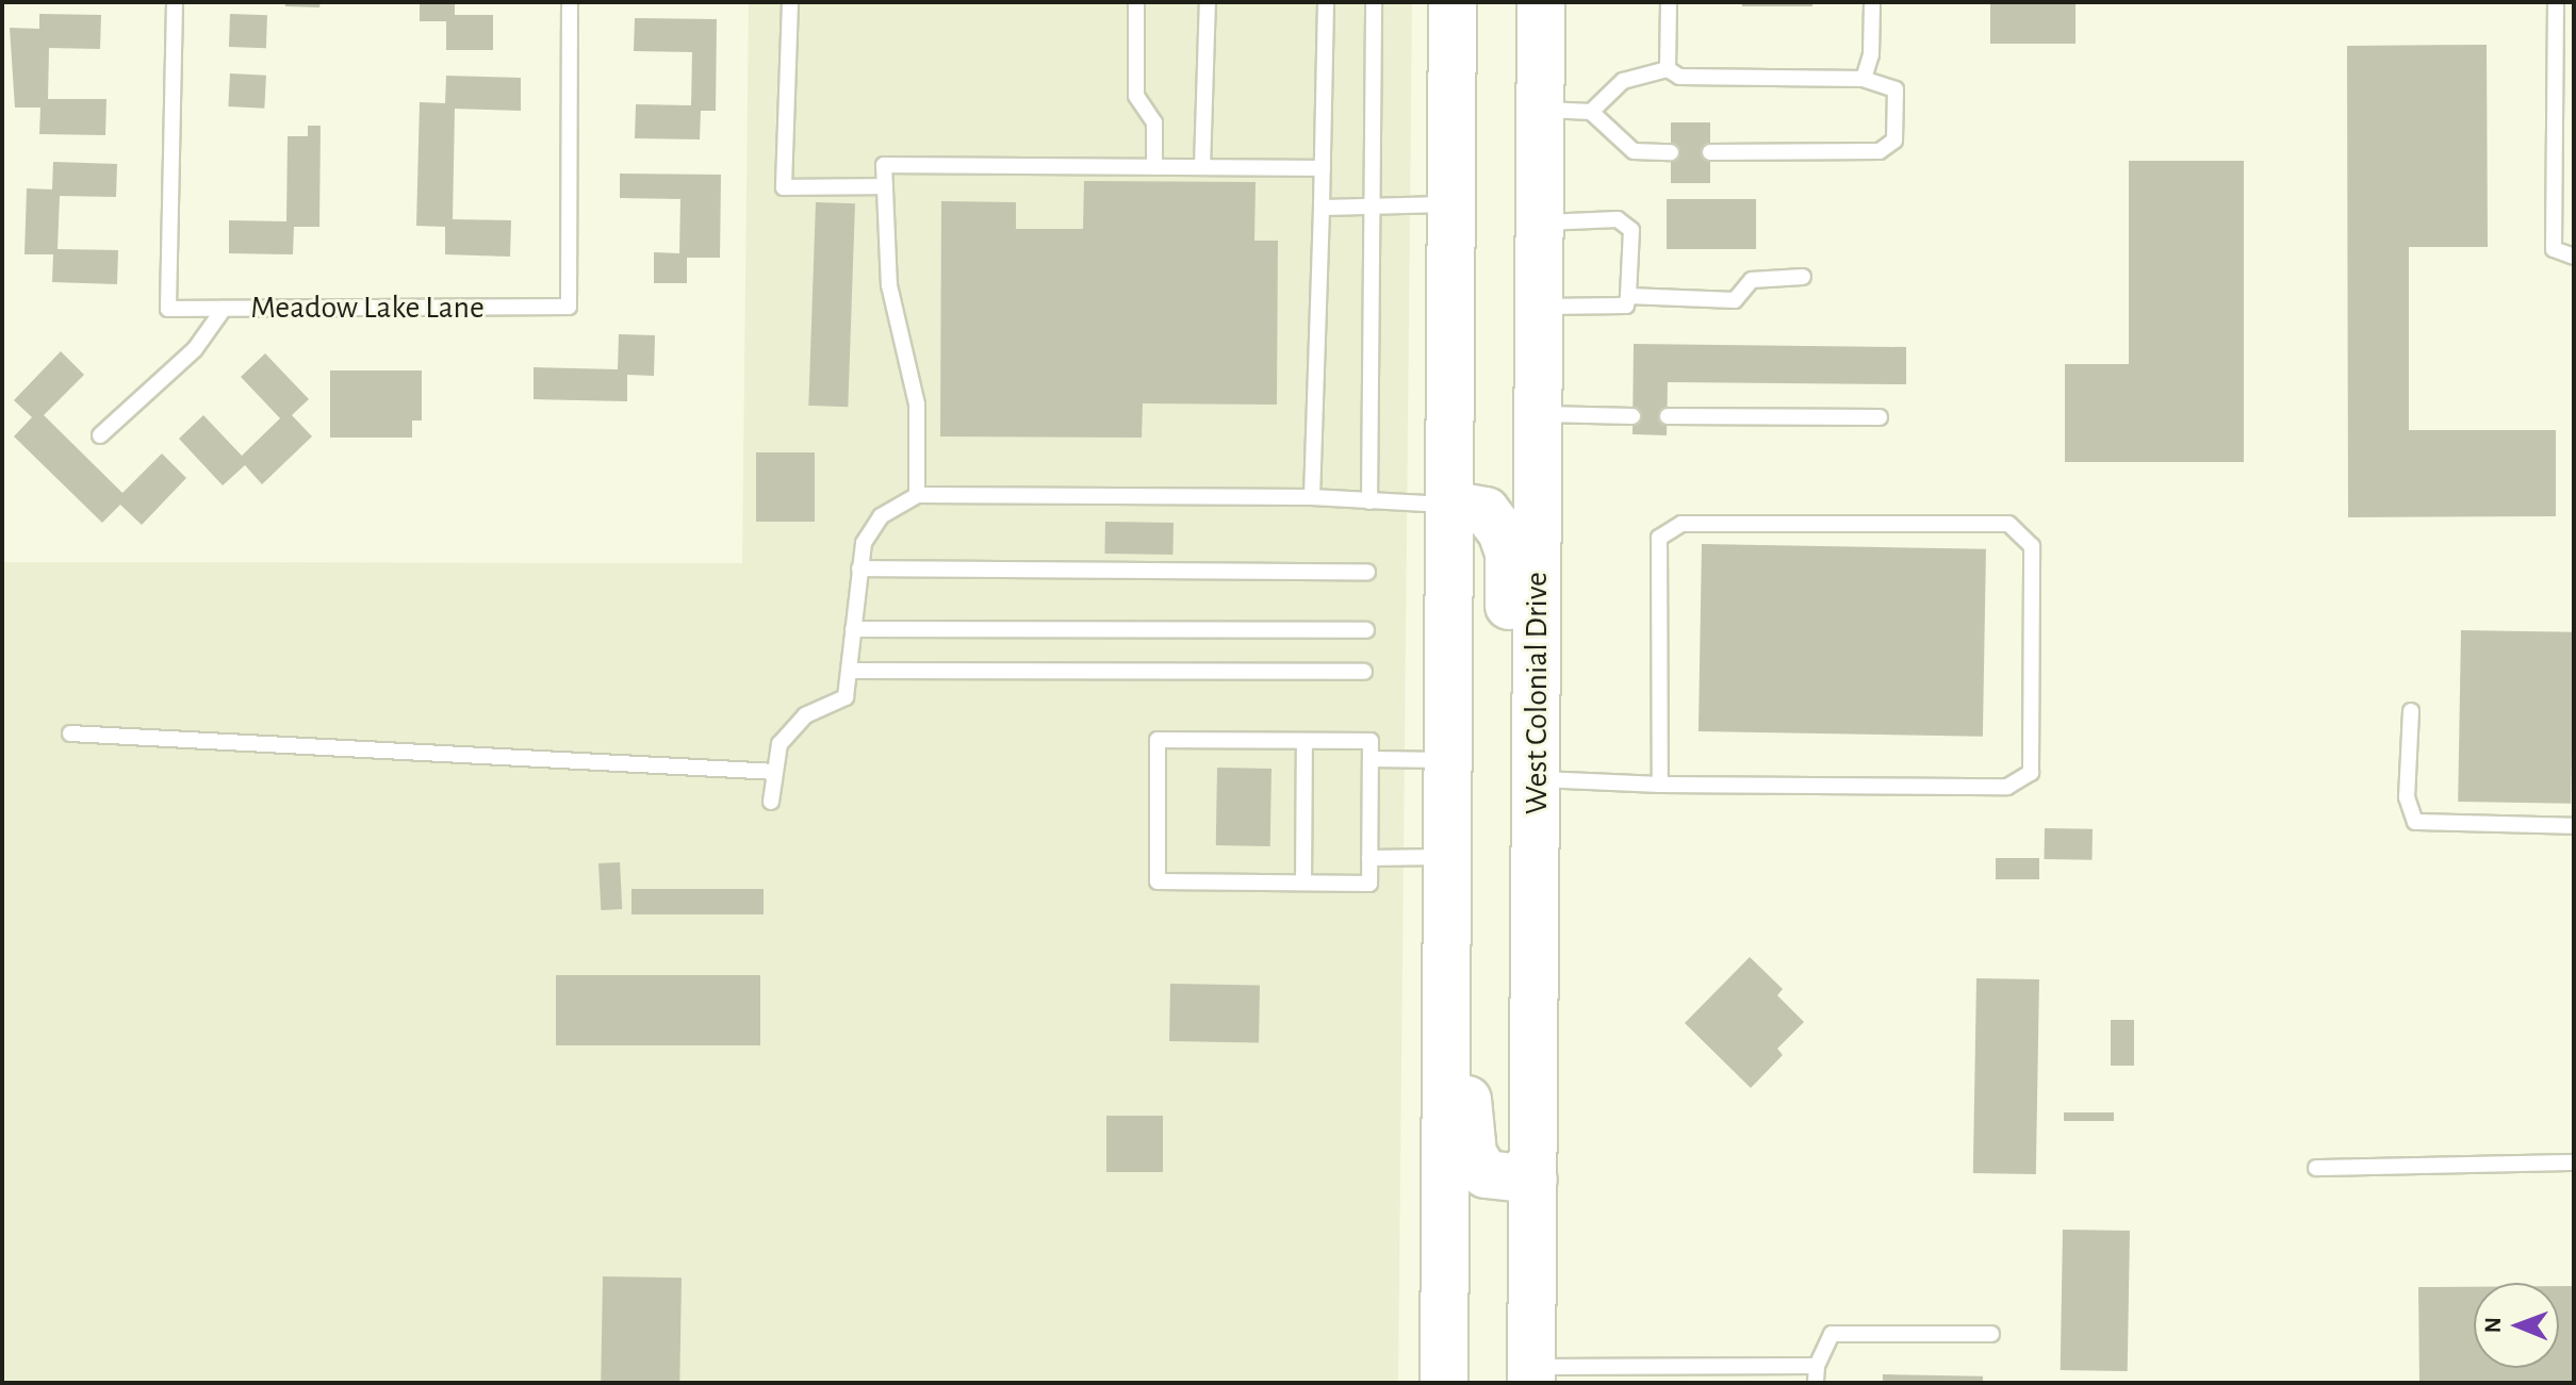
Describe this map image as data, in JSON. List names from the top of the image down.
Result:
{
  "streets": {
    "highway": ["West Colonial Drive"],
    "lane": ["Meadow Lake Lane"]
  },
  "north": "left"
}
